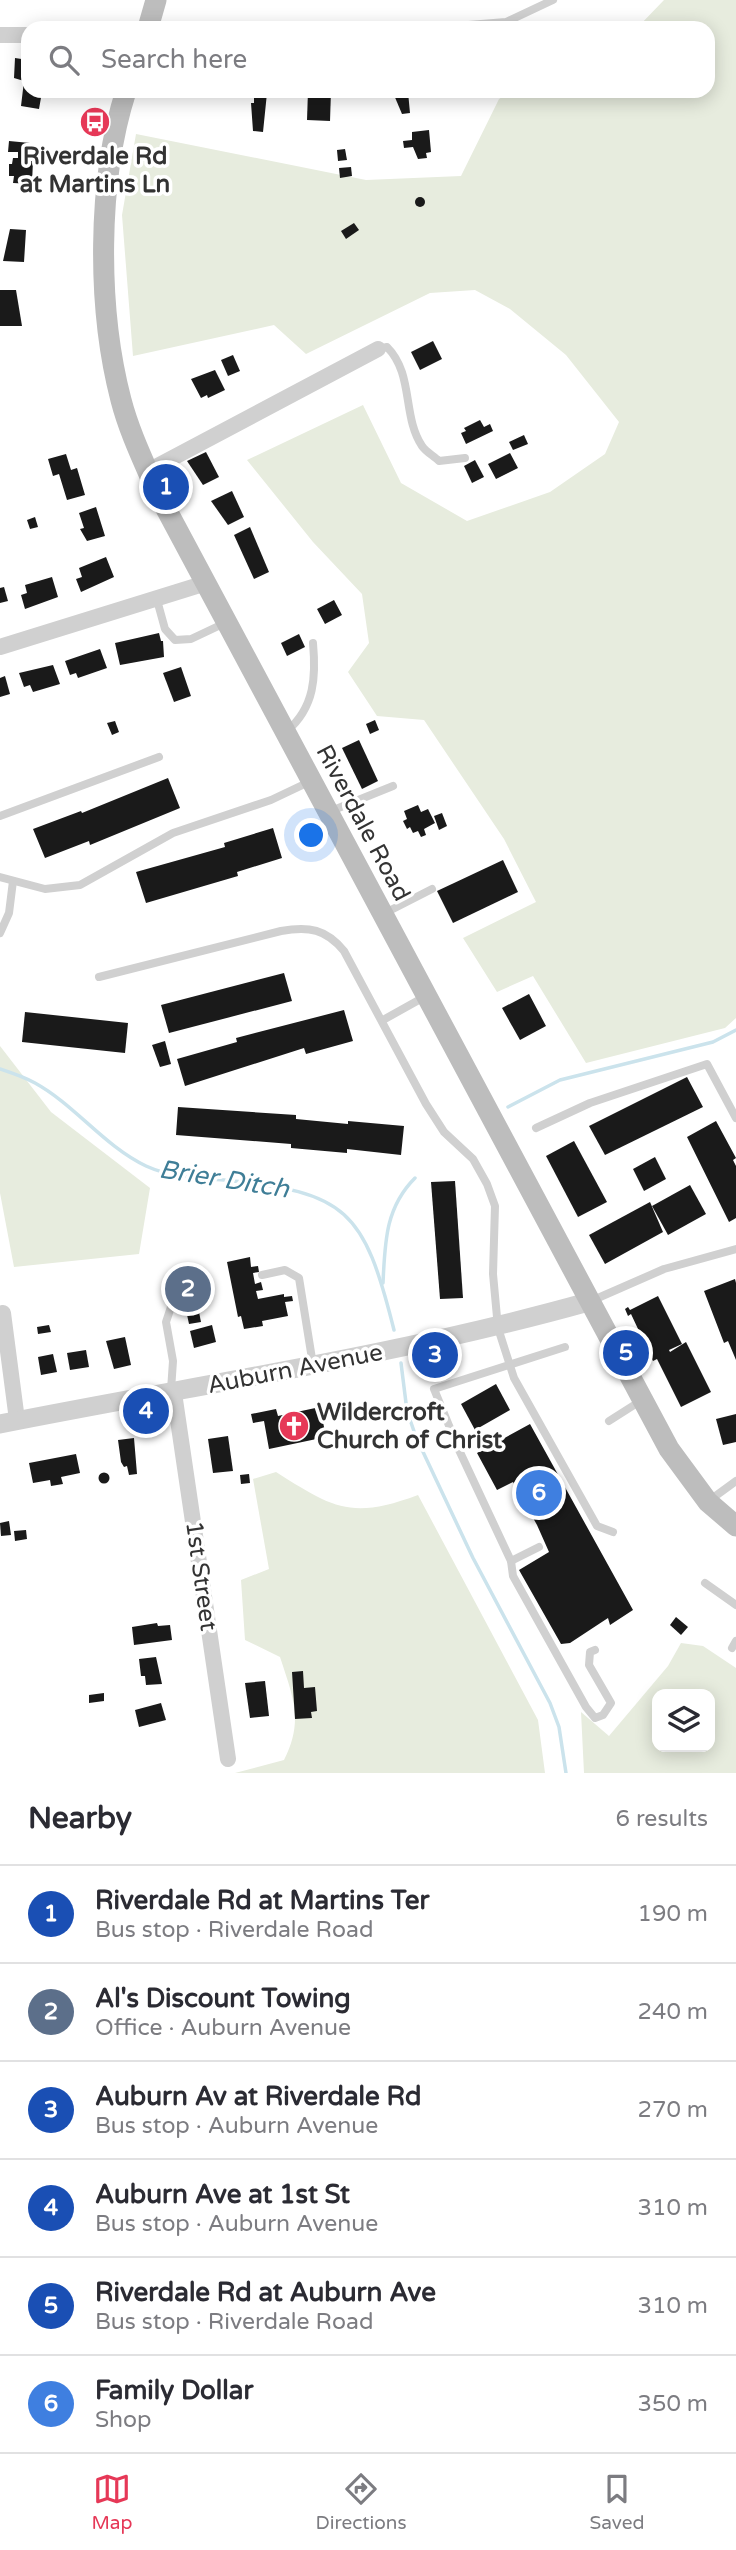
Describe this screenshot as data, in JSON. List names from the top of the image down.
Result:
{
  "streets": {
    "main road": ["Riverdale Road"],
    "street": ["Auburn Avenue", "1st Street"]
  },
  "crossings": [
    ["Riverdale Road", "Auburn Avenue"],
    ["Auburn Avenue", "1st Street"]
  ],
  "water": ["Brier Ditch"],
  "places": {
    "bus stop": ["Riverdale Rd at Martins Ln"],
    "church": ["Wildercroft Church of Christ"]
  },
  "page": {
    "search": "Search here",
    "pins": [
      "1",
      "2",
      "5",
      "3",
      "4",
      "6"
    ],
    "heading": ["Nearby", "6 results"],
    "list": [
      {
        "mark": "1",
        "name": "Riverdale Rd at Martins Ter",
        "note": "Bus stop · Riverdale Road",
        "value": "190 m"
      },
      {
        "mark": "2",
        "name": "Al's Discount Towing",
        "note": "Office · Auburn Avenue",
        "value": "240 m"
      },
      {
        "mark": "3",
        "name": "Auburn Av at Riverdale Rd",
        "note": "Bus stop · Auburn Avenue",
        "value": "270 m"
      },
      {
        "mark": "4",
        "name": "Auburn Ave at 1st St",
        "note": "Bus stop · Auburn Avenue",
        "value": "310 m"
      },
      {
        "mark": "5",
        "name": "Riverdale Rd at Auburn Ave",
        "note": "Bus stop · Riverdale Road",
        "value": "310 m"
      },
      {
        "mark": "6",
        "name": "Family Dollar",
        "note": "Shop",
        "value": "350 m"
      }
    ],
    "nav": ["Map", "Directions", "Saved"]
  }
}
